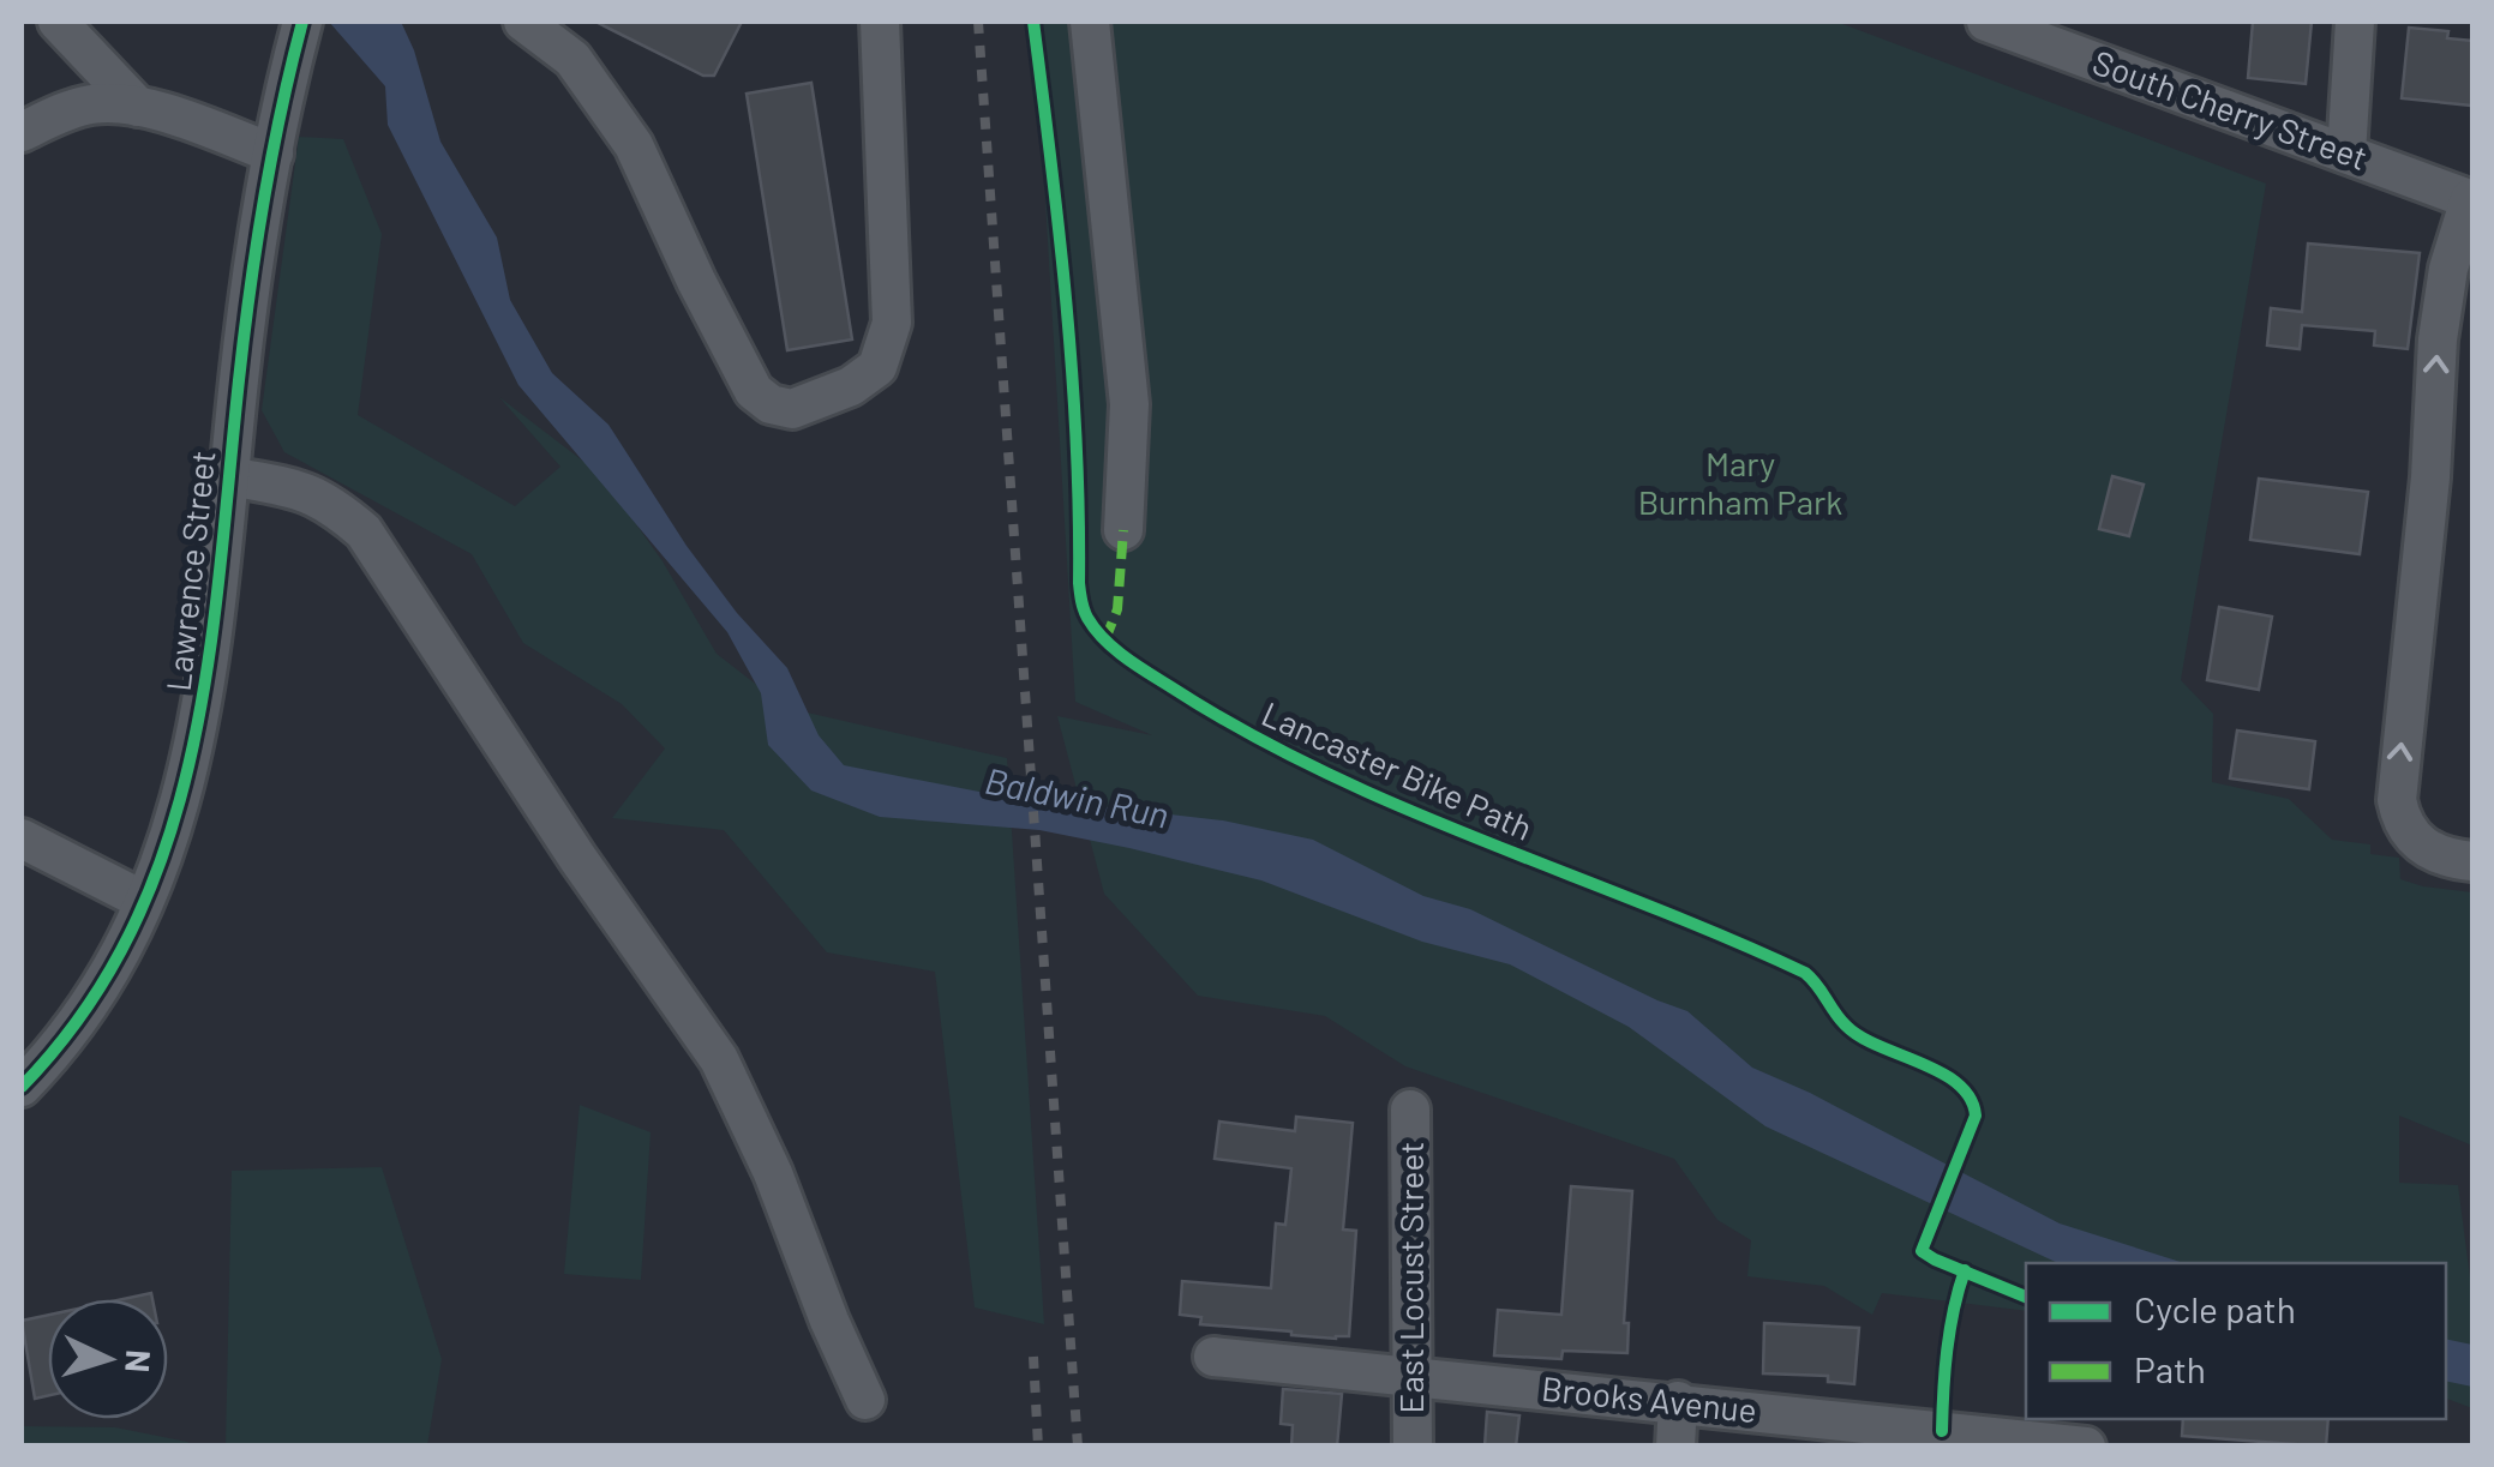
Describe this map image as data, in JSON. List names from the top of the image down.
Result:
{
  "streets": {
    "street": [
      "South Cherry Street",
      "Lawrence Street",
      "East Locust Street",
      "Brooks Avenue"
    ],
    "cycle path": ["Lancaster Bike Path"]
  },
  "crossings": [
    ["East Locust Street", "Brooks Avenue"]
  ],
  "water": ["Baldwin Run"],
  "parks": ["Mary Burnham Park"],
  "legend": ["Cycle path", "Path"],
  "north": "right"
}
